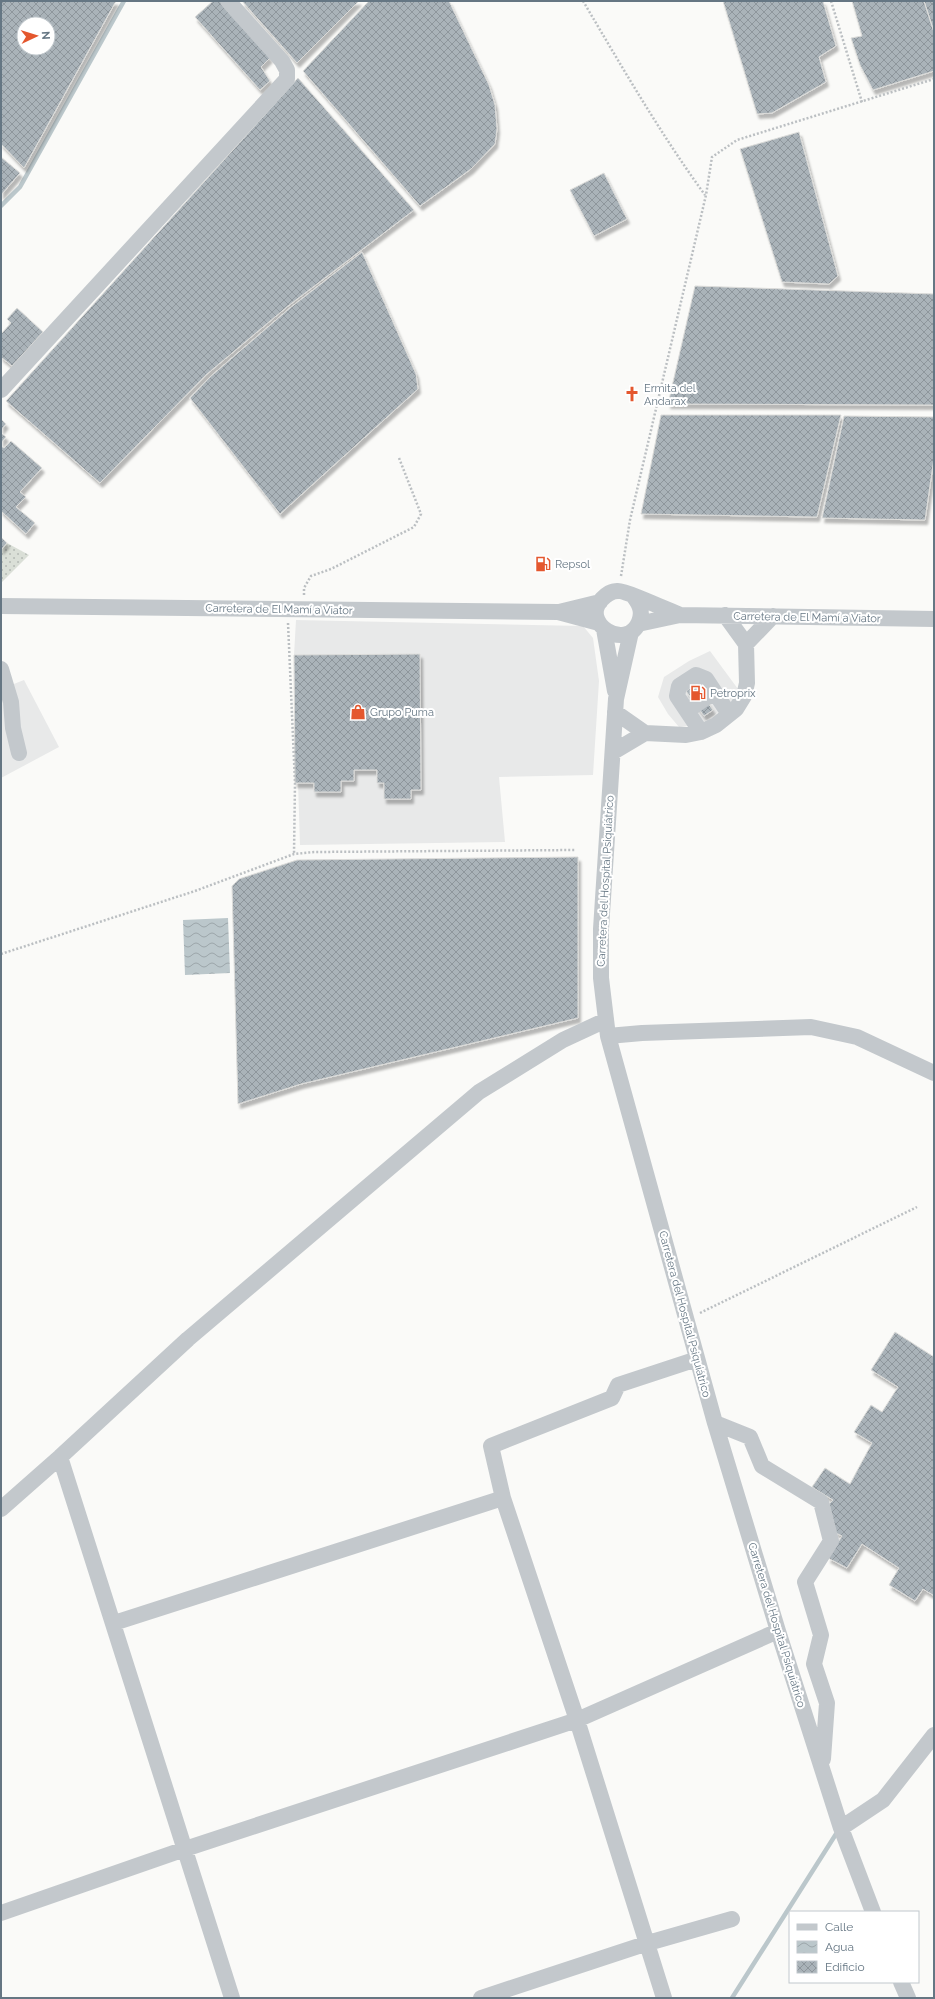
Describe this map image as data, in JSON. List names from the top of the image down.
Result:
{
  "streets": {
    "street": ["Carretera de El Mamí a Viator", "Carretera del Hospital Psiquiátrico"]
  },
  "places": {
    "church": ["Ermita del Andarax"],
    "fuel station": ["Repsol", "Petroprix"],
    "shop": ["Grupo Puma"]
  },
  "legend": ["Calle", "Agua", "Edificio"],
  "north": "right"
}
